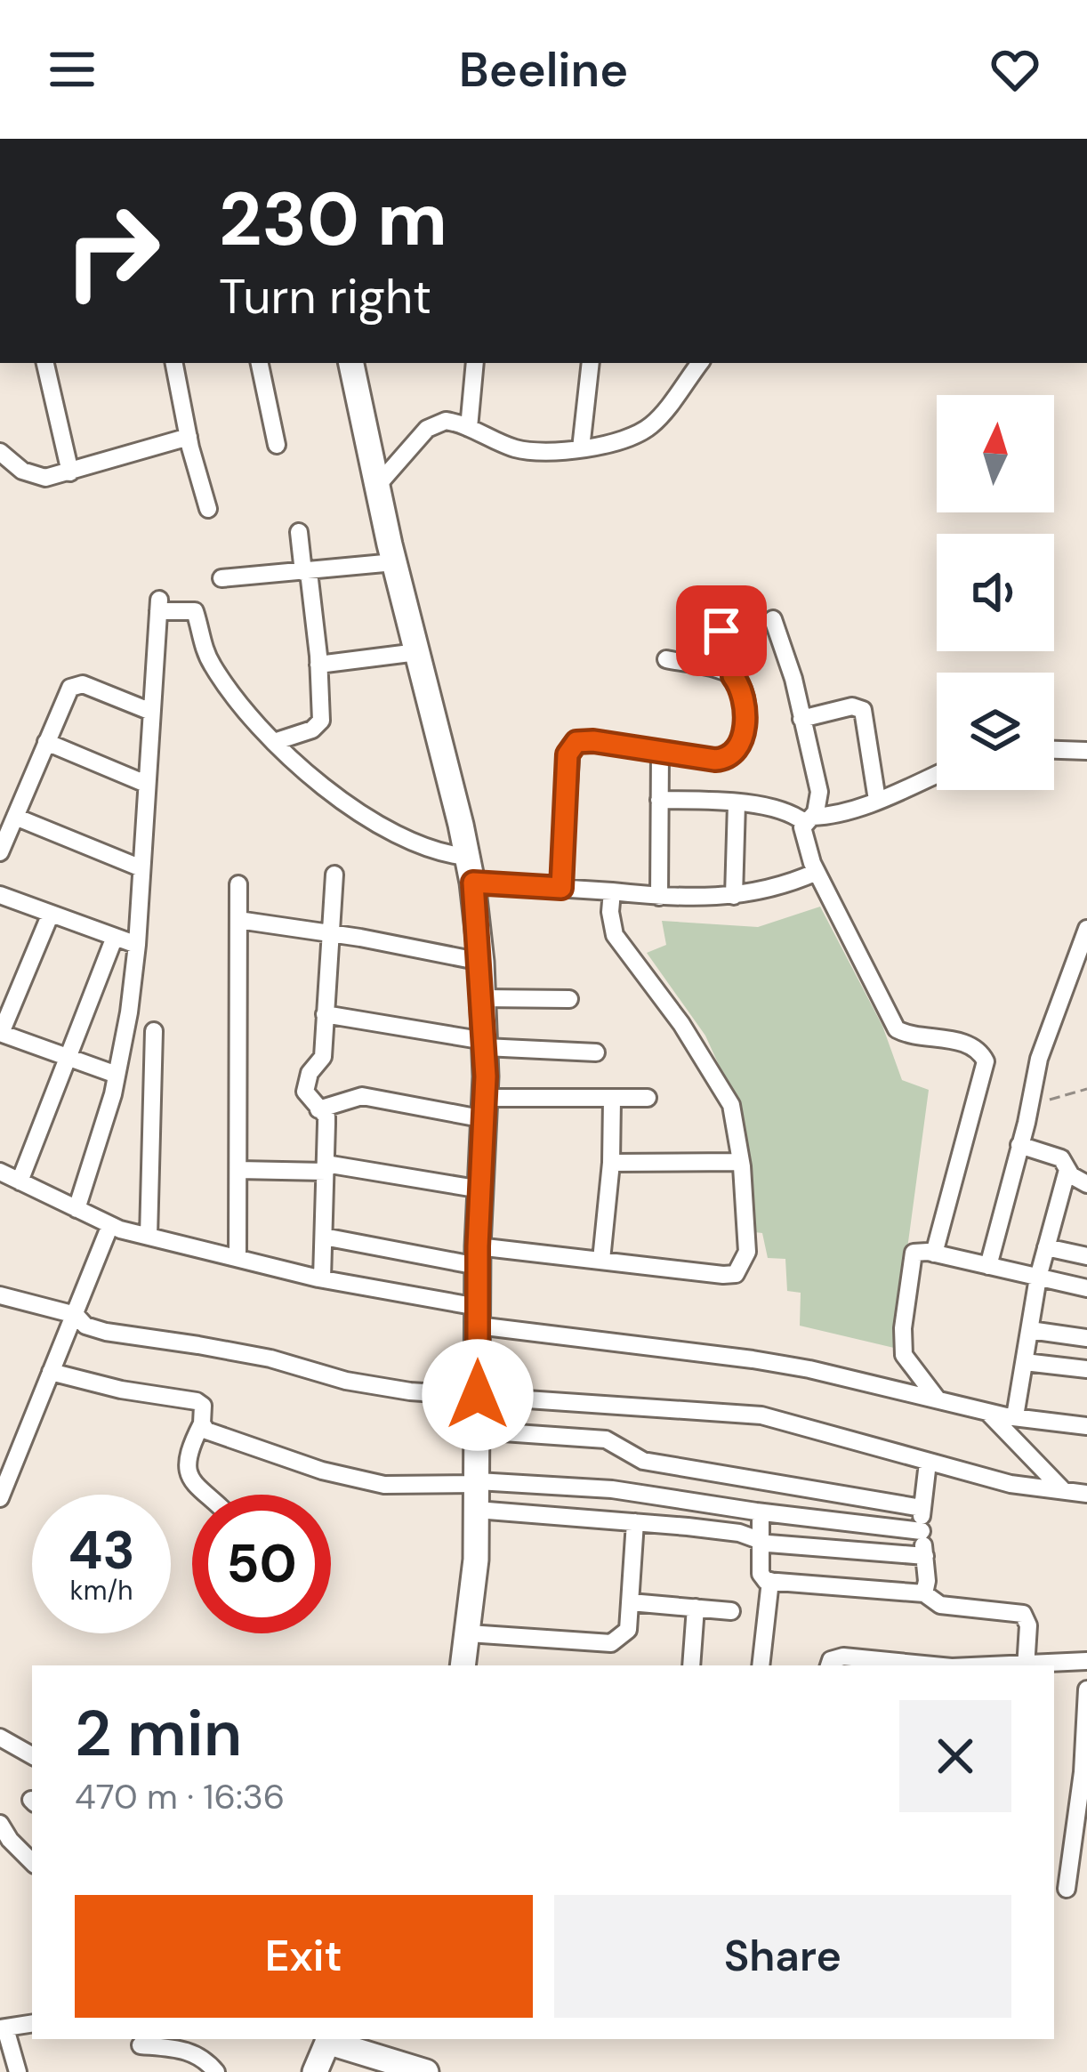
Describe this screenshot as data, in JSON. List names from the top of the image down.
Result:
{
  "north": "top",
  "page": {
    "header": "Beeline",
    "turn": ["230 m", "Turn right"],
    "speed": "43 km/h",
    "limit": "50",
    "heading": ["2 min", "470 m · 16:36"],
    "buttons": ["Exit", "Share"]
  }
}
